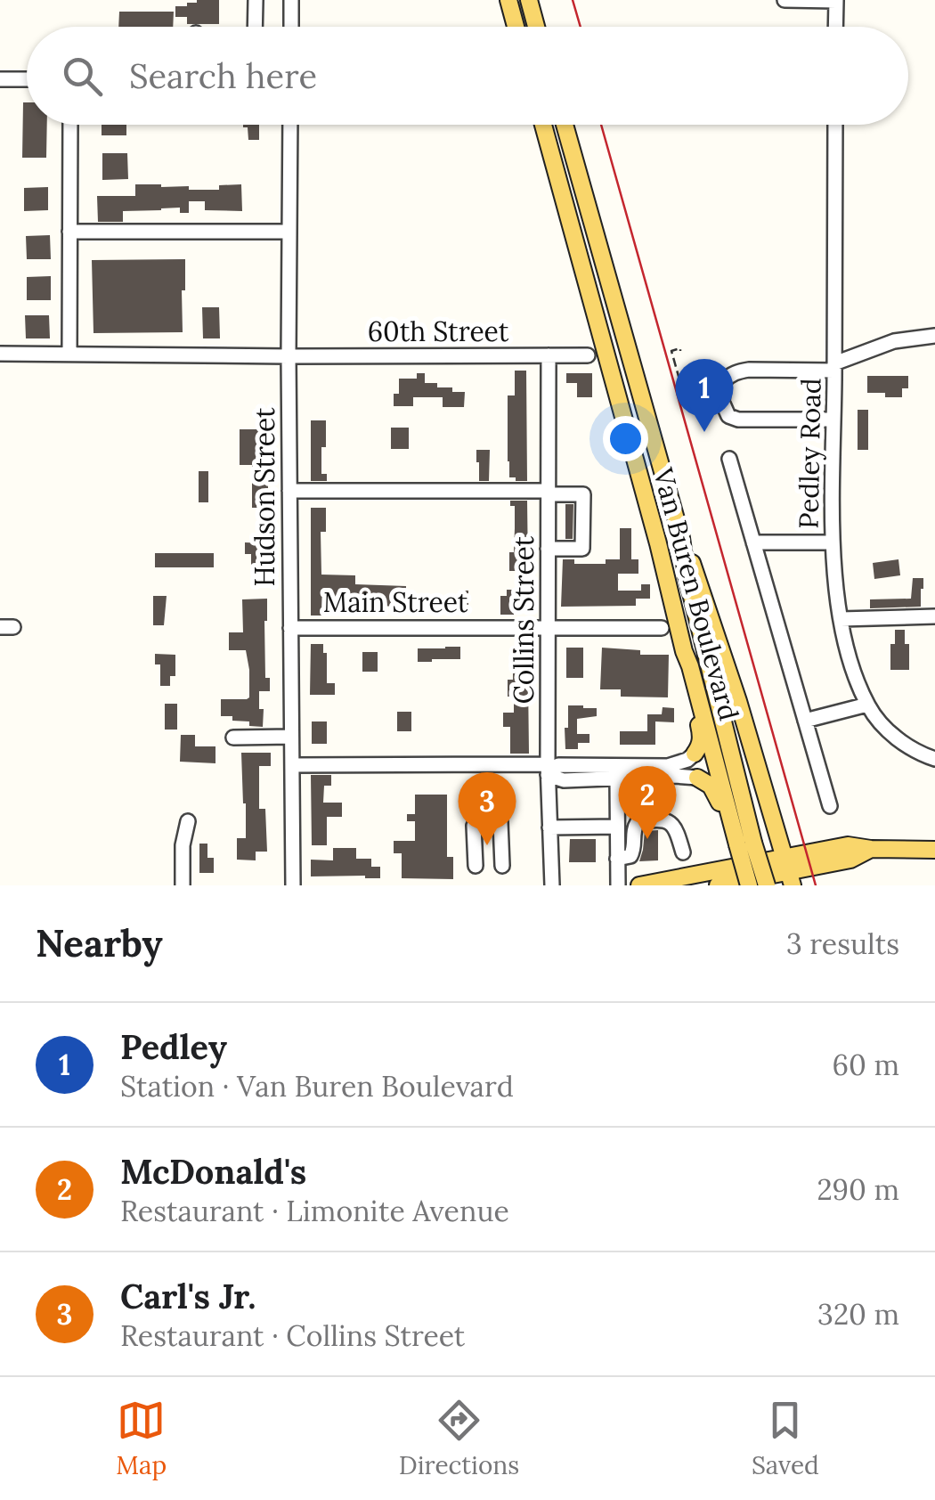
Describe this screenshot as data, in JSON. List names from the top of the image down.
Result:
{
  "streets": {
    "main road": ["Van Buren Boulevard"],
    "street": [
      "60th Street",
      "Pedley Road",
      "Hudson Street",
      "Main Street",
      "Collins Street"
    ]
  },
  "crossings": [
    ["60th Street", "Hudson Street"],
    ["60th Street", "Collins Street"],
    ["Hudson Street", "Main Street"],
    ["Main Street", "Collins Street"]
  ],
  "page": {
    "search": "Search here",
    "pins": ["1", "2", "3"],
    "heading": ["Nearby", "3 results"],
    "list": [
      {
        "mark": "1",
        "name": "Pedley",
        "note": "Station · Van Buren Boulevard",
        "value": "60 m"
      },
      {
        "mark": "2",
        "name": "McDonald's",
        "note": "Restaurant · Limonite Avenue",
        "value": "290 m"
      },
      {
        "mark": "3",
        "name": "Carl's Jr.",
        "note": "Restaurant · Collins Street",
        "value": "320 m"
      }
    ],
    "nav": ["Map", "Directions", "Saved"]
  }
}
